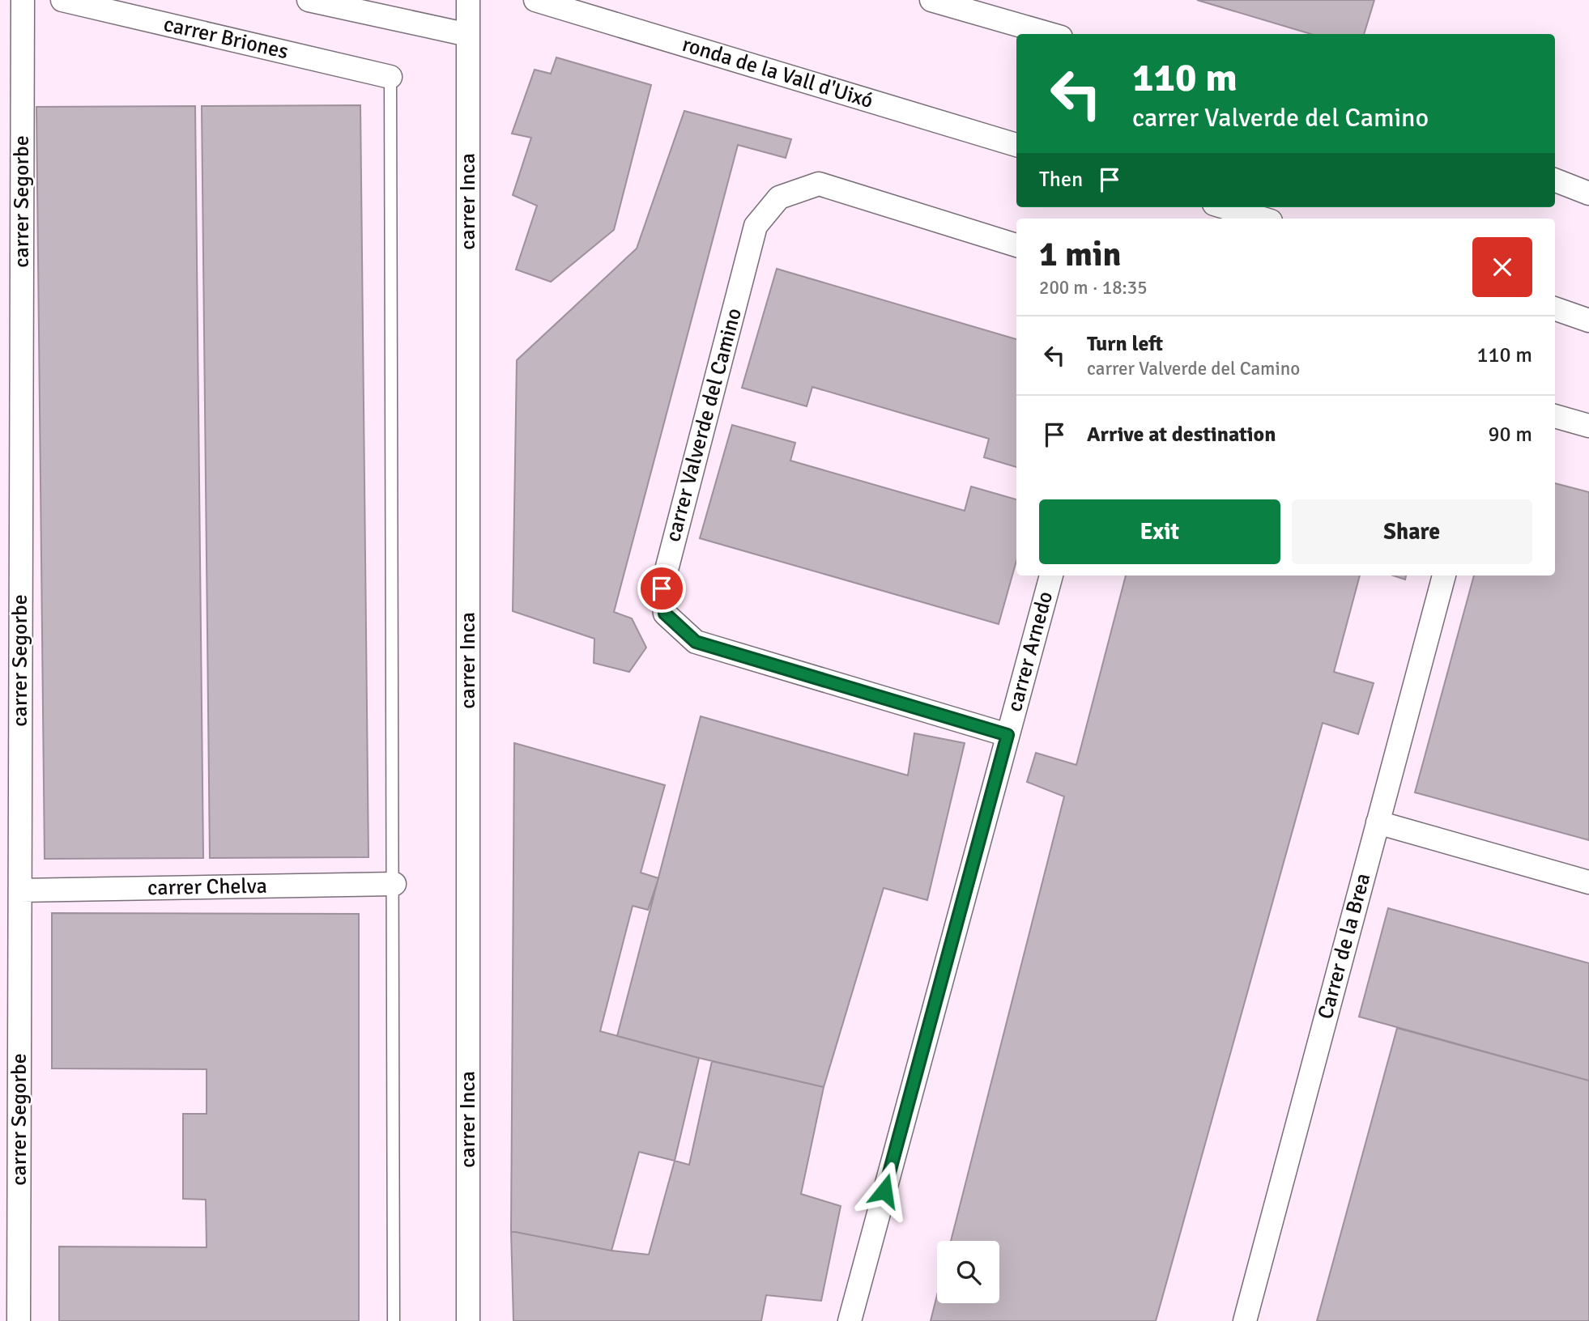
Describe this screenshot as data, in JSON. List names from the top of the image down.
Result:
{
  "streets": {
    "street": [
      "carrer Briones",
      "ronda de la Vall d'Uixó",
      "carrer Segorbe",
      "carrer Inca",
      "carrer Valverde del Camino",
      "carrer Arnedo",
      "carrer Chelva",
      "Carrer de la Brea"
    ]
  },
  "crossings": [
    ["carrer Segorbe", "carrer Chelva"],
    ["carrer Valverde del Camino", "carrer Arnedo"]
  ],
  "page": {
    "turn": ["110 m", "carrer Valverde del Camino"],
    "then": "Then",
    "heading": ["1 min", "200 m · 18:35"],
    "list": [
      {
        "name": "Turn left",
        "note": "carrer Valverde del Camino",
        "value": "110 m"
      },
      {
        "name": "Arrive at destination",
        "value": "90 m"
      }
    ],
    "buttons": ["Exit", "Share"]
  }
}
